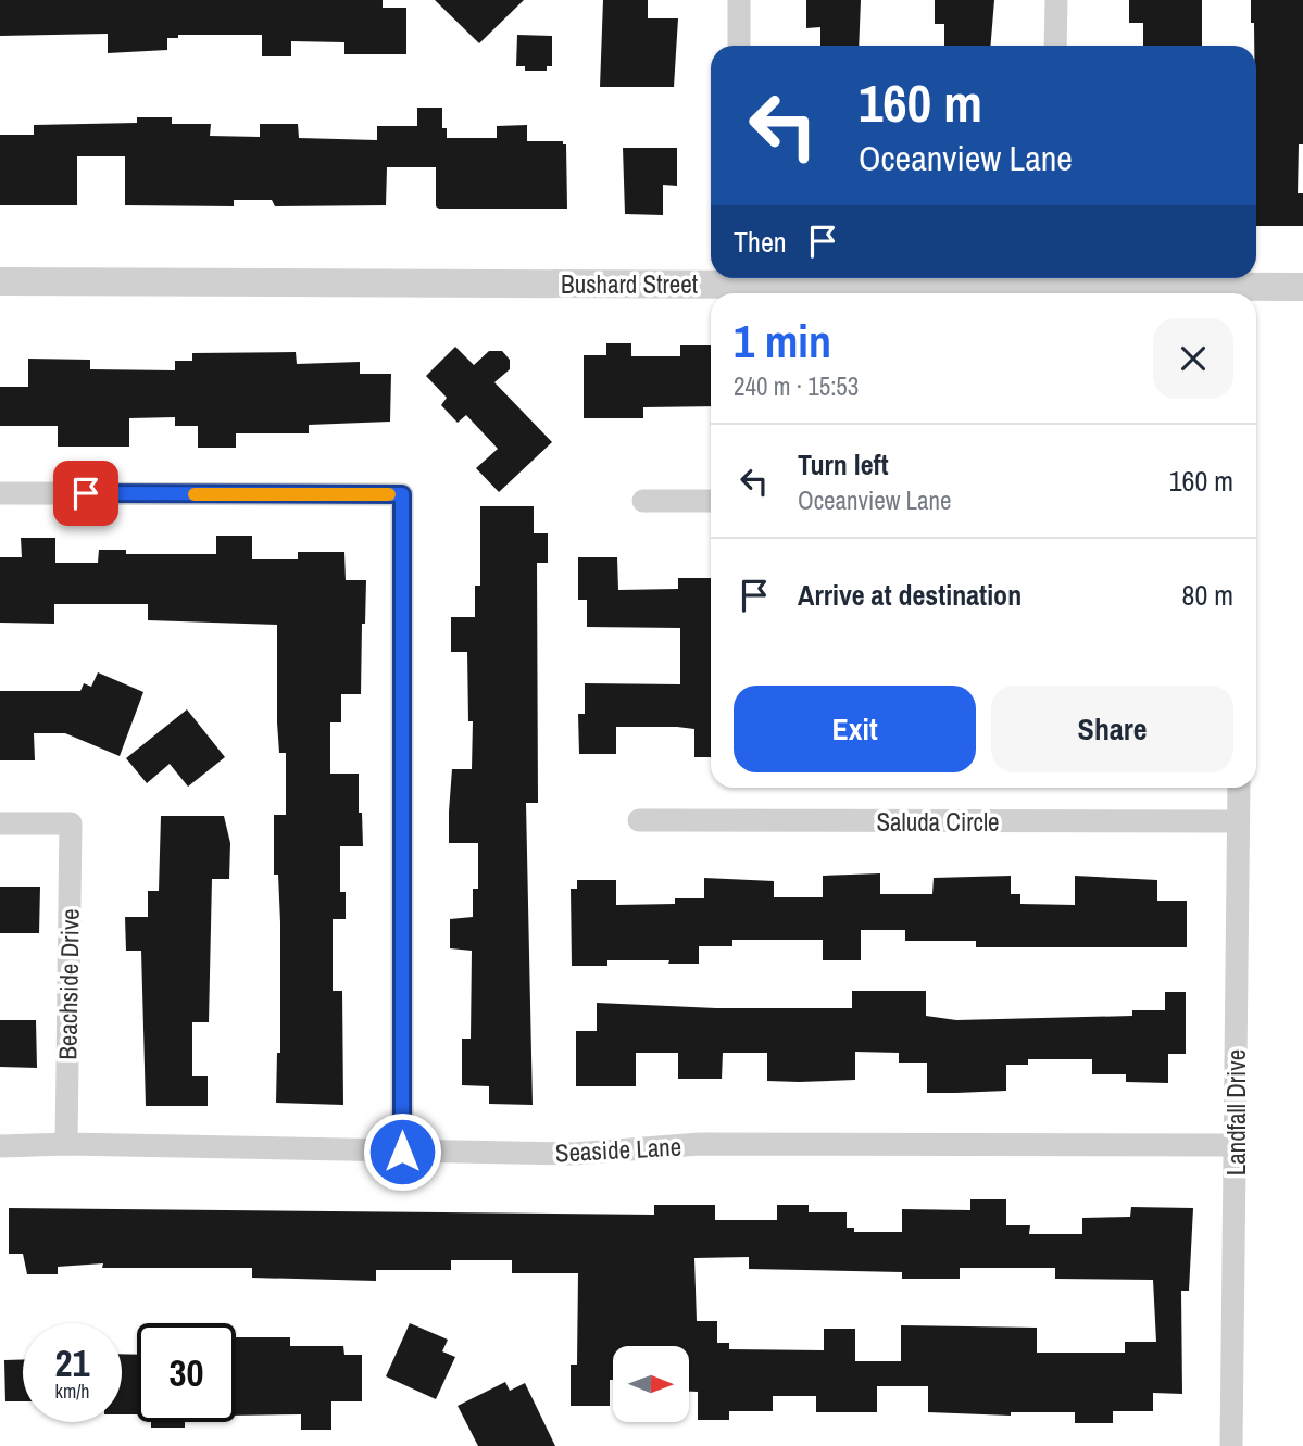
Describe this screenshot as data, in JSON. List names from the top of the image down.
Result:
{
  "streets": {
    "street": [
      "Bushard Street",
      "Saluda Circle",
      "Beachside Drive",
      "Landfall Drive",
      "Seaside Lane"
    ]
  },
  "crossings": [
    ["Saluda Circle", "Landfall Drive"],
    ["Beachside Drive", "Seaside Lane"],
    ["Landfall Drive", "Seaside Lane"]
  ],
  "north": "right",
  "page": {
    "turn": ["160 m", "Oceanview Lane"],
    "then": "Then",
    "heading": ["1 min", "240 m · 15:53"],
    "list": [
      {
        "name": "Turn left",
        "note": "Oceanview Lane",
        "value": "160 m"
      },
      {
        "name": "Arrive at destination",
        "value": "80 m"
      }
    ],
    "buttons": ["Exit", "Share"],
    "speed": "21 km/h",
    "limit": "30"
  }
}
